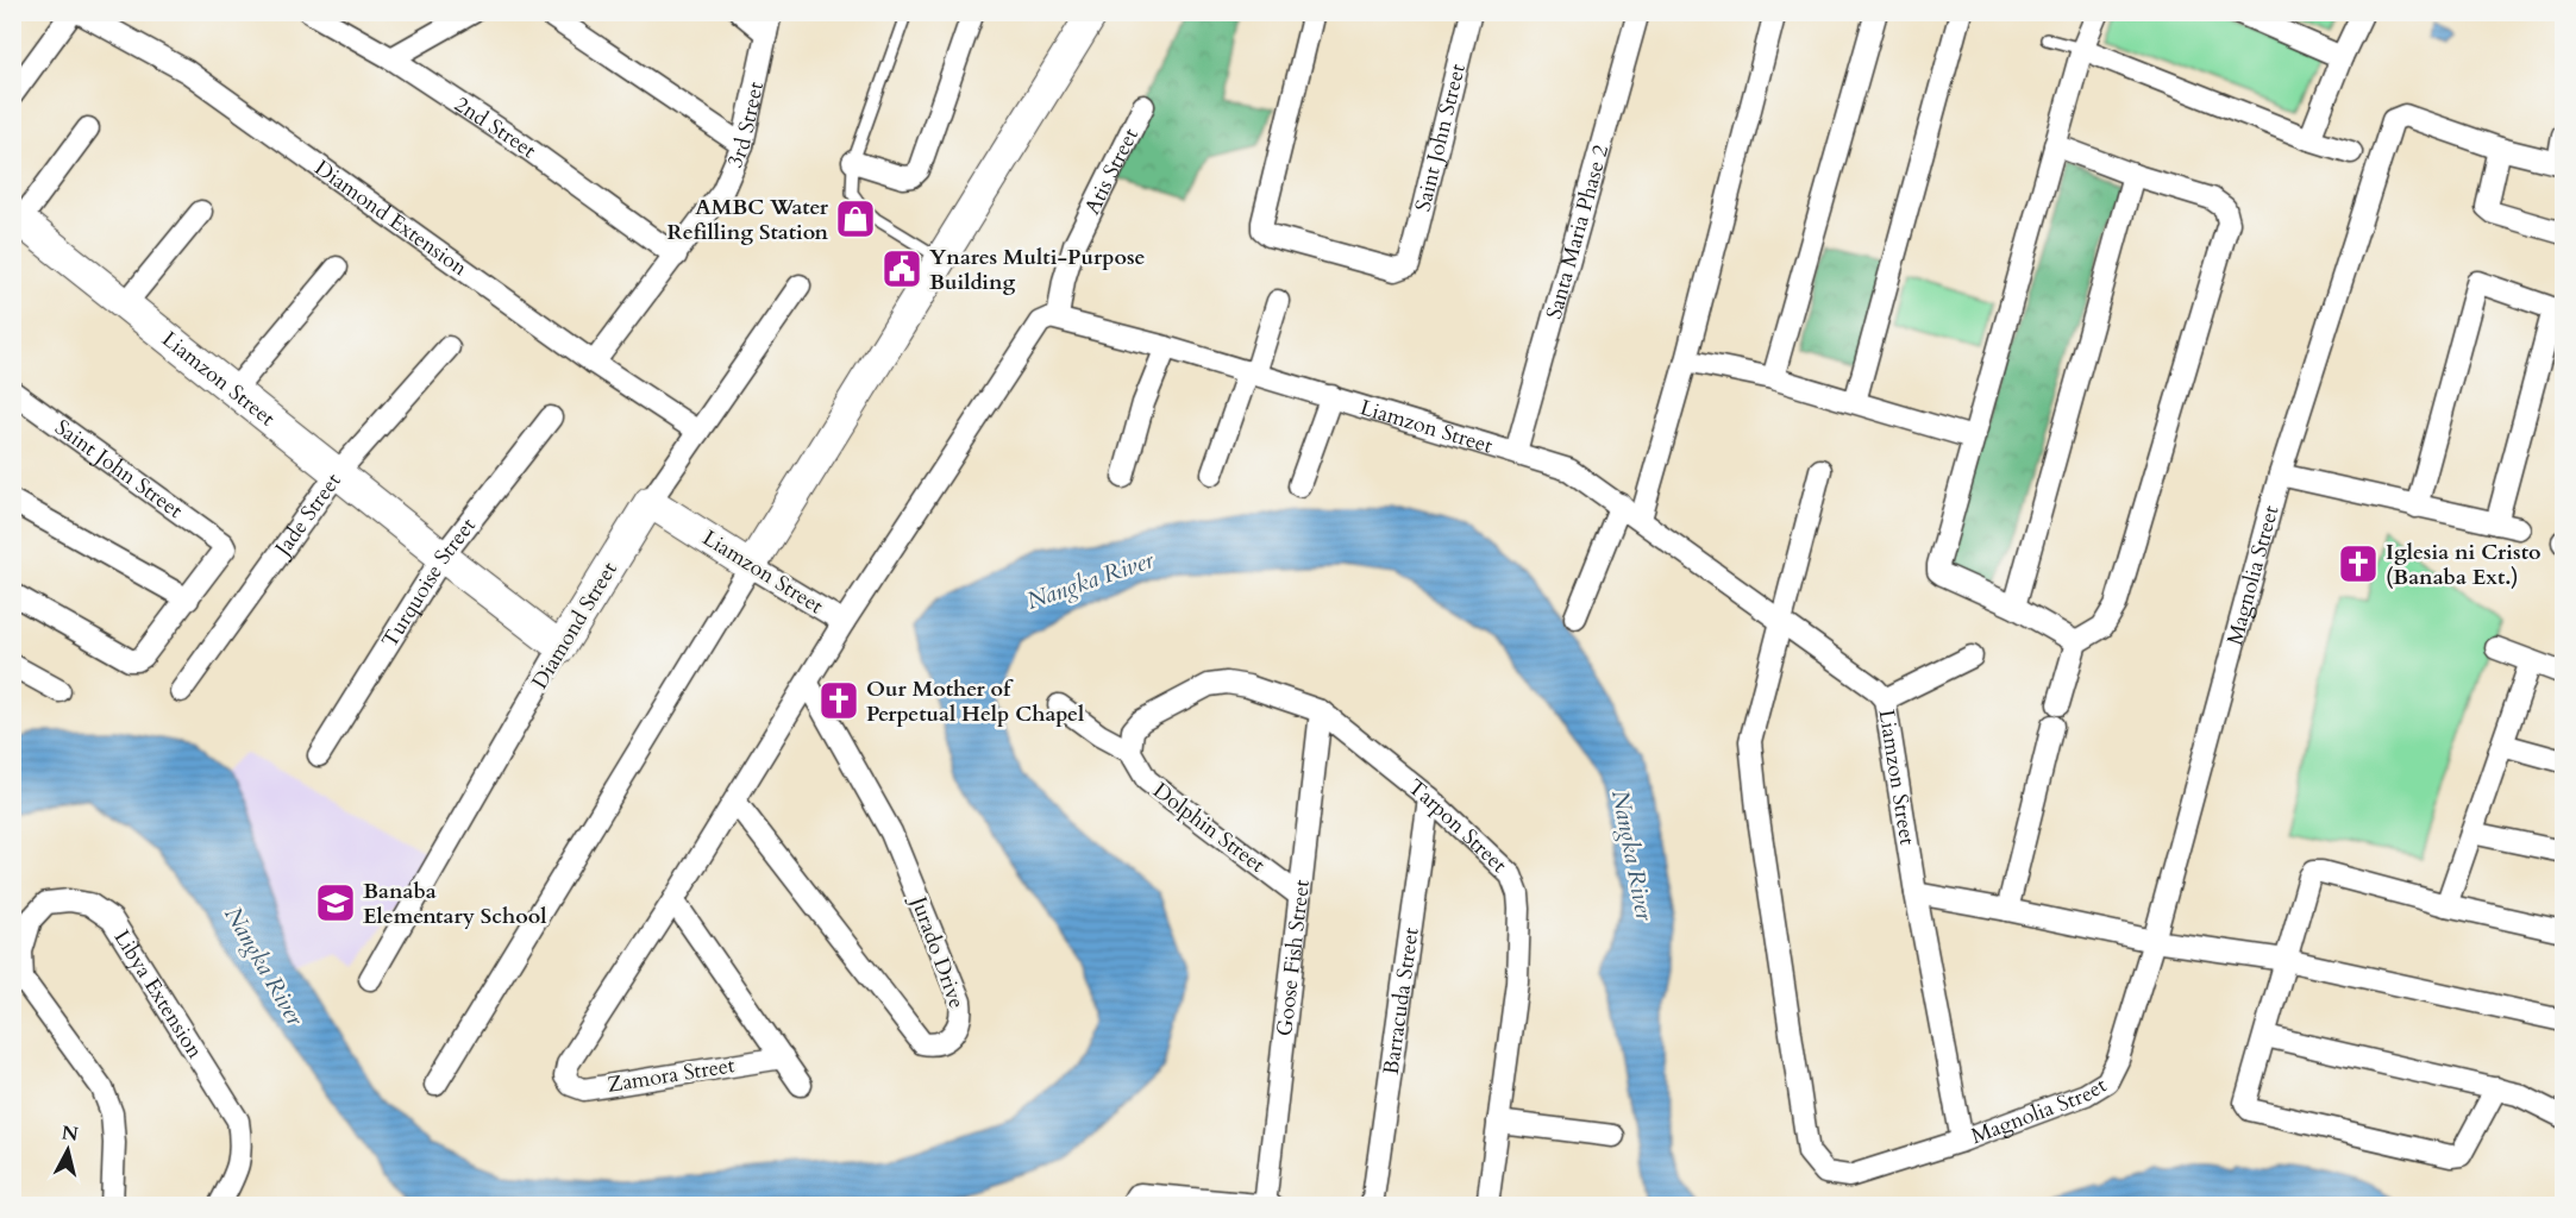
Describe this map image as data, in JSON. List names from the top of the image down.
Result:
{
  "streets": {
    "street": [
      "3rd Street",
      "2nd Street",
      "Saint John Street",
      "Atis Street",
      "Diamond Extension",
      "Santa Maria Phase 2",
      "Liamzon Street",
      "Jade Street",
      "Magnolia Street",
      "Turquoise Street",
      "Diamond Street",
      "Tarpon Street",
      "Dolphin Street",
      "Jurado Drive",
      "Goose Fish Street",
      "Libya Extension",
      "Barracuda Street",
      "Zamora Street"
    ]
  },
  "crossings": [
    ["3rd Street", "2nd Street"],
    ["3rd Street", "Diamond Extension"],
    ["Atis Street", "Liamzon Street"],
    ["Diamond Extension", "Diamond Street"],
    ["Santa Maria Phase 2", "Liamzon Street"],
    ["Liamzon Street", "Jade Street"],
    ["Liamzon Street", "Magnolia Street"],
    ["Liamzon Street", "Turquoise Street"],
    ["Liamzon Street", "Diamond Street"],
    ["Tarpon Street", "Dolphin Street"],
    ["Tarpon Street", "Goose Fish Street"],
    ["Tarpon Street", "Barracuda Street"],
    ["Dolphin Street", "Goose Fish Street"]
  ],
  "water": ["Nangka River"],
  "places": {
    "shop": ["AMBC Water Refilling Station"],
    "public building": ["Ynares Multi-Purpose Building"],
    "church": ["Iglesia ni Cristo (Banaba Ext.)", "Our Mother of Perpetual Help Chapel"],
    "school or university": ["Banaba Elementary School"]
  },
  "north": "top"
}
